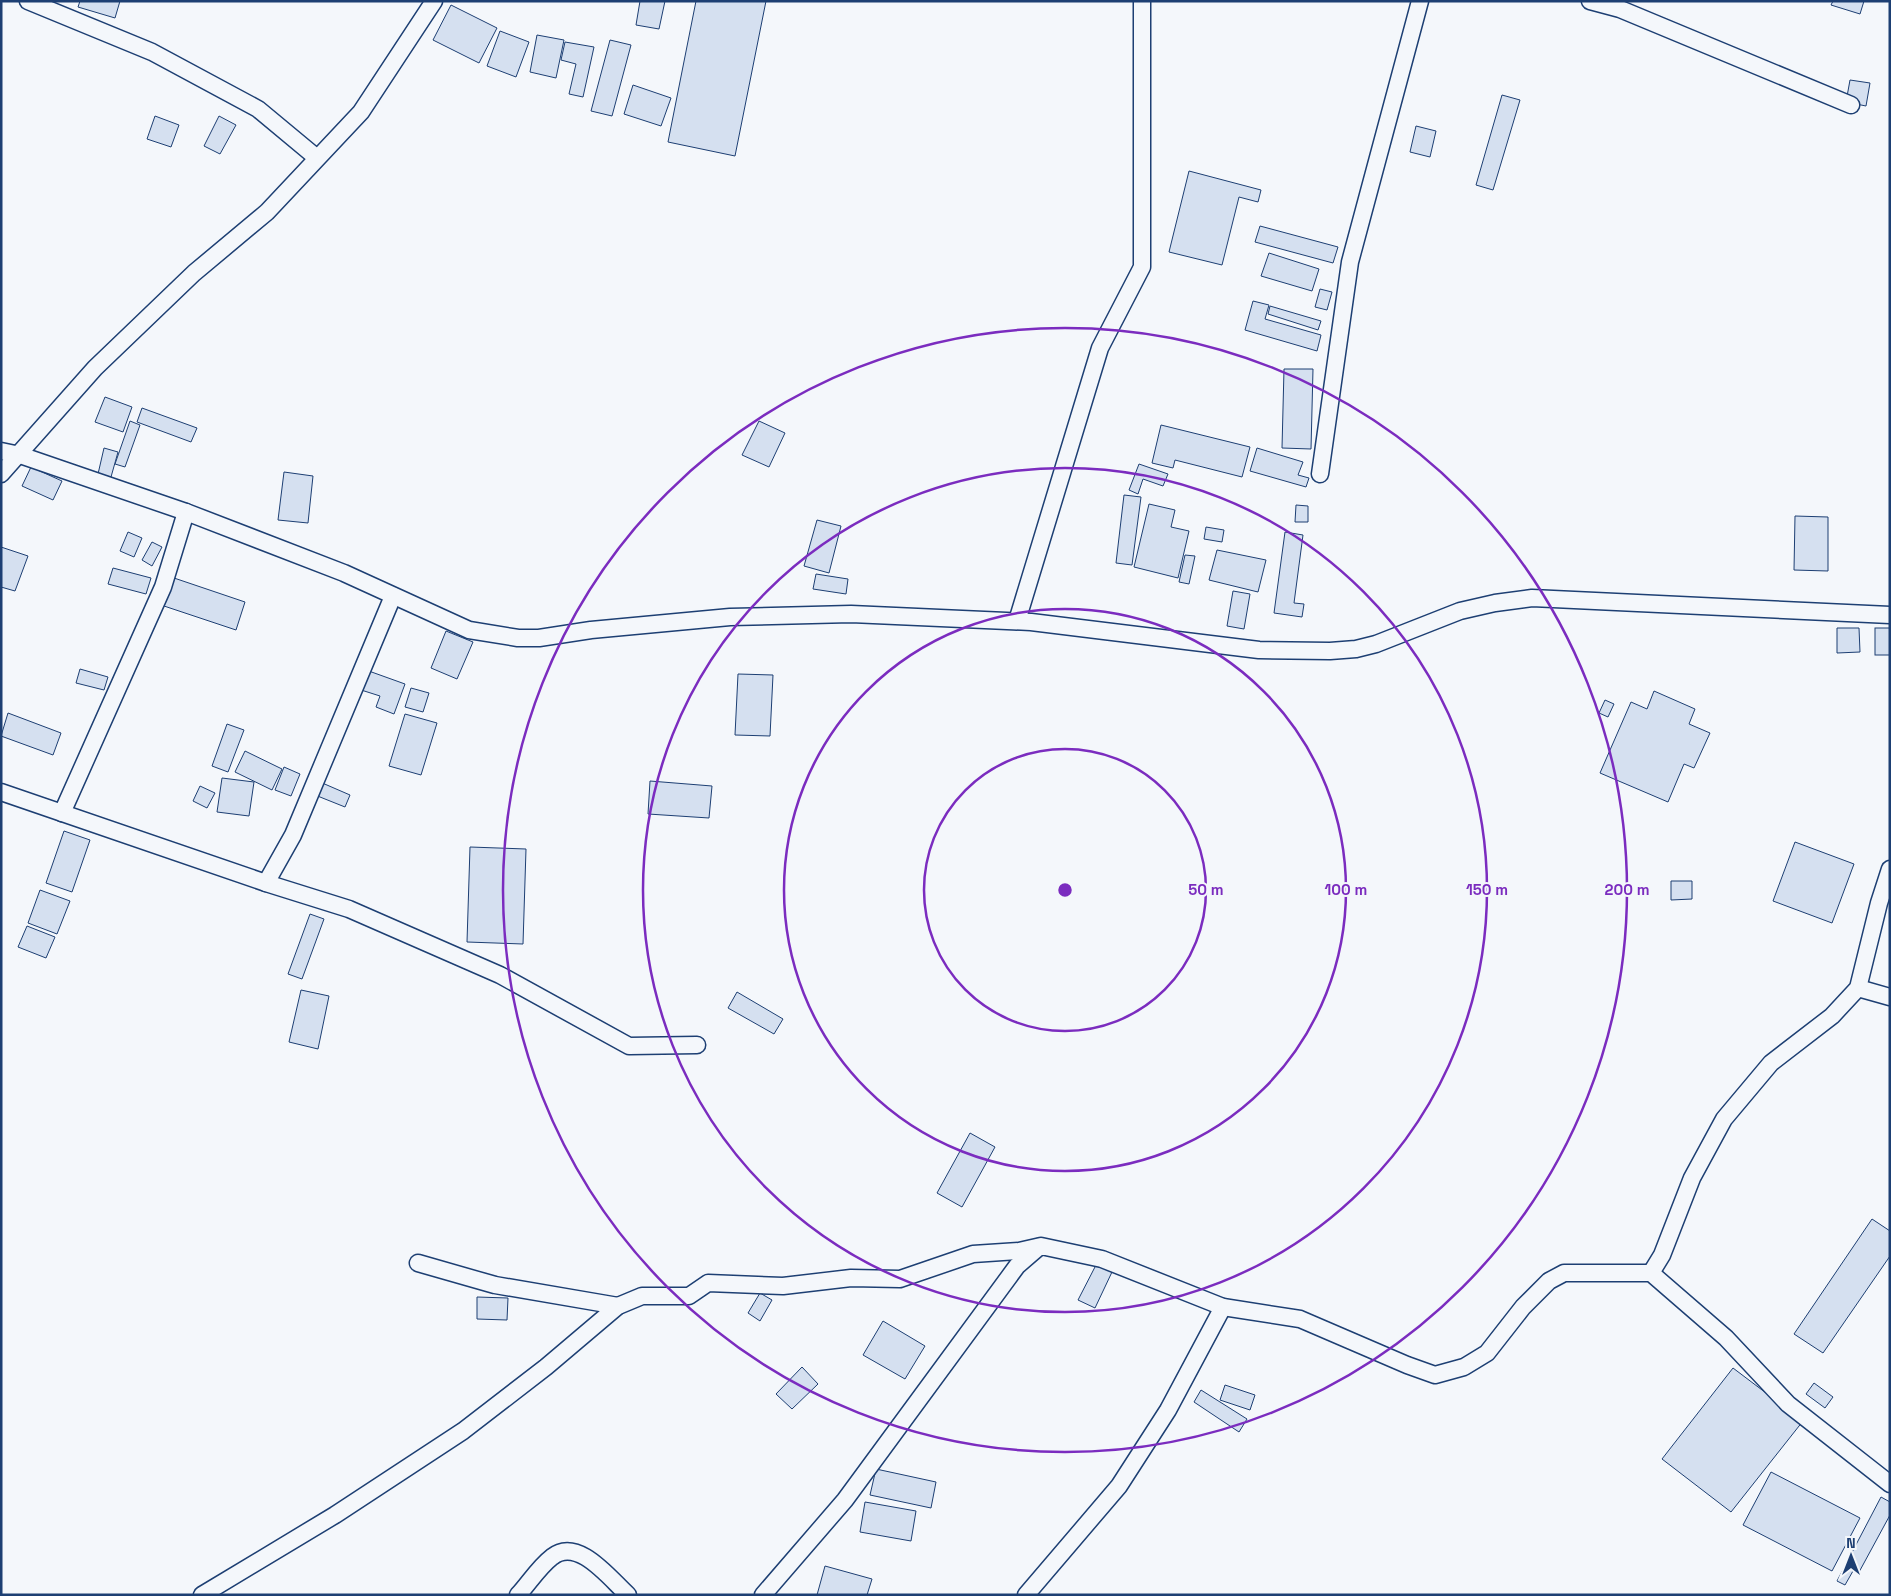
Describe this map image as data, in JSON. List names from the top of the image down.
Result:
{
  "north": "top",
  "rings": [
    "50 m",
    "100 m",
    "150 m",
    "200 m"
  ]
}
